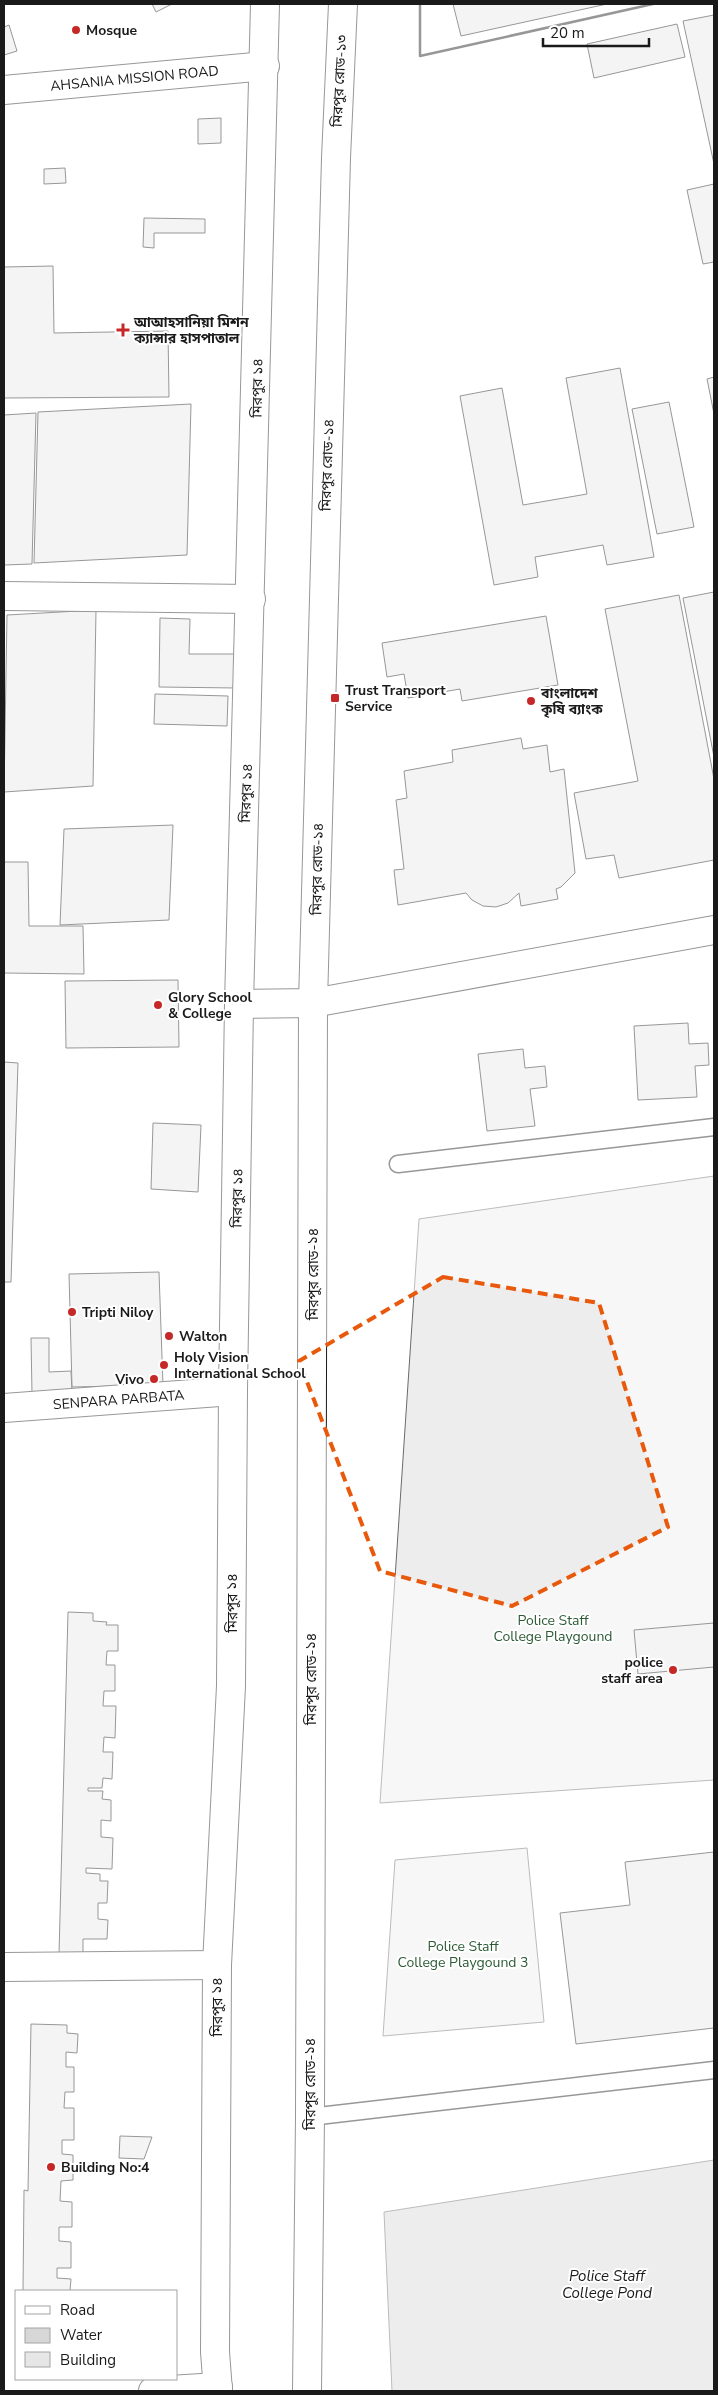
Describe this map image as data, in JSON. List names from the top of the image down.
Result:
{
  "streets": {
    "main road": [
      "AHSANIA MISSION ROAD",
      "মিরপুর রোড-১৩",
      "মিরপুর ১৪",
      "মিরপুর রোড-১৪",
      "SENPARA PARBATA"
    ]
  },
  "crossings": [
    ["AHSANIA MISSION ROAD", "মিরপুর ১৪"],
    ["মিরপুর রোড-১৩", "মিরপুর রোড-১৪"],
    ["মিরপুর ১৪", "SENPARA PARBATA"]
  ],
  "water": ["Police Staff College Pond"],
  "parks": ["Police Staff College Playgound", "Police Staff College Playgound 3"],
  "places": {
    "other": [
      "Mosque",
      "বাংলাদেশ কৃষি ব্যাংক",
      "Glory School & College",
      "Tripti Niloy",
      "Walton",
      "Holy Vision International School",
      "Vivo",
      "police staff area",
      "Building No:4"
    ],
    "health": ["আআহসানিয়া মিশন ক্যান্সার হাসপাতাল"],
    "transit": ["Trust Transport Service"]
  },
  "legend": ["Road", "Water", "Building"],
  "scale_bar": "20 m"
}
